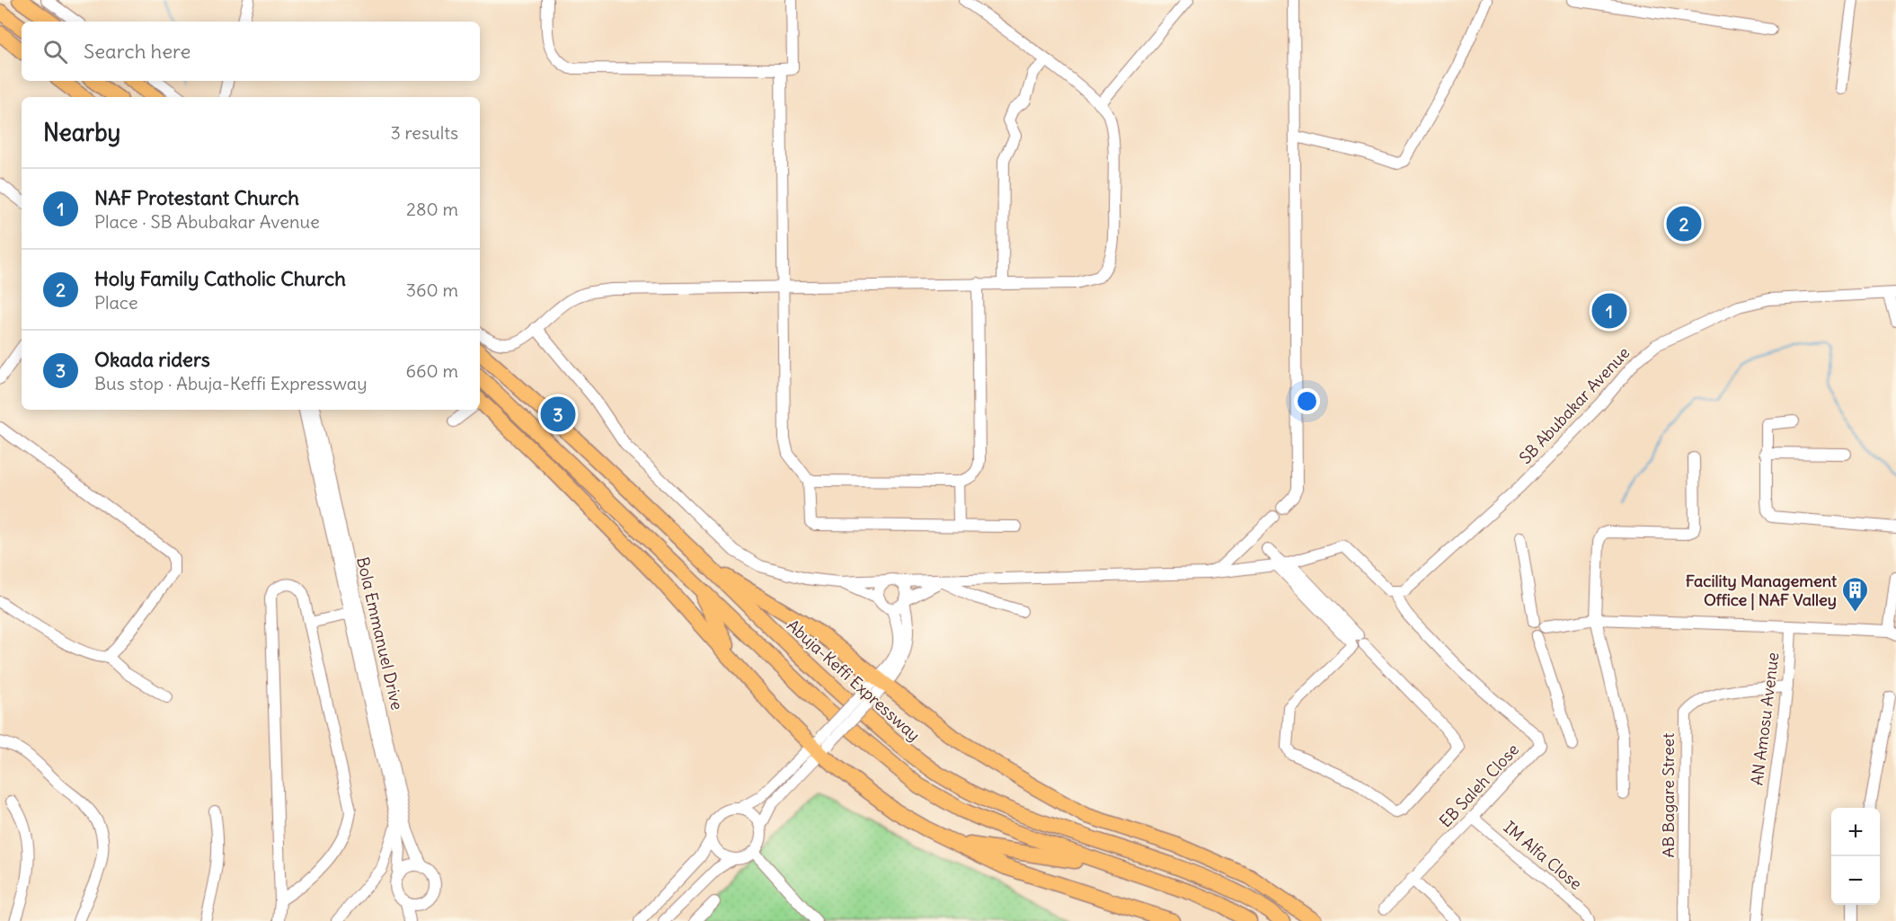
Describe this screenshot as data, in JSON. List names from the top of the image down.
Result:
{
  "streets": {
    "highway": ["Abuja-Keffi Expressway"],
    "street": [
      "SB Abubakar Avenue",
      "Bola Emmanuel Drive",
      "AN Amosu Avenue",
      "EB Saleh Close",
      "AB Bagare Street",
      "IM Alfa Close"
    ]
  },
  "crossings": [
    ["SB Abubakar Avenue", "EB Saleh Close"],
    ["AN Amosu Avenue", "AB Bagare Street"],
    ["EB Saleh Close", "IM Alfa Close"]
  ],
  "places": {
    "building": ["Facility Management Office | NAF Valley"]
  },
  "page": {
    "search": "Search here",
    "heading": ["Nearby", "3 results"],
    "list": [
      {
        "mark": "1",
        "name": "NAF Protestant Church",
        "note": "Place · SB Abubakar Avenue",
        "value": "280 m"
      },
      {
        "mark": "2",
        "name": "Holy Family Catholic Church",
        "note": "Place",
        "value": "360 m"
      },
      {
        "mark": "3",
        "name": "Okada riders",
        "note": "Bus stop · Abuja-Keffi Expressway",
        "value": "660 m"
      }
    ],
    "pins": ["2", "1", "3"],
    "map_buttons": ["+", "−"]
  }
}
